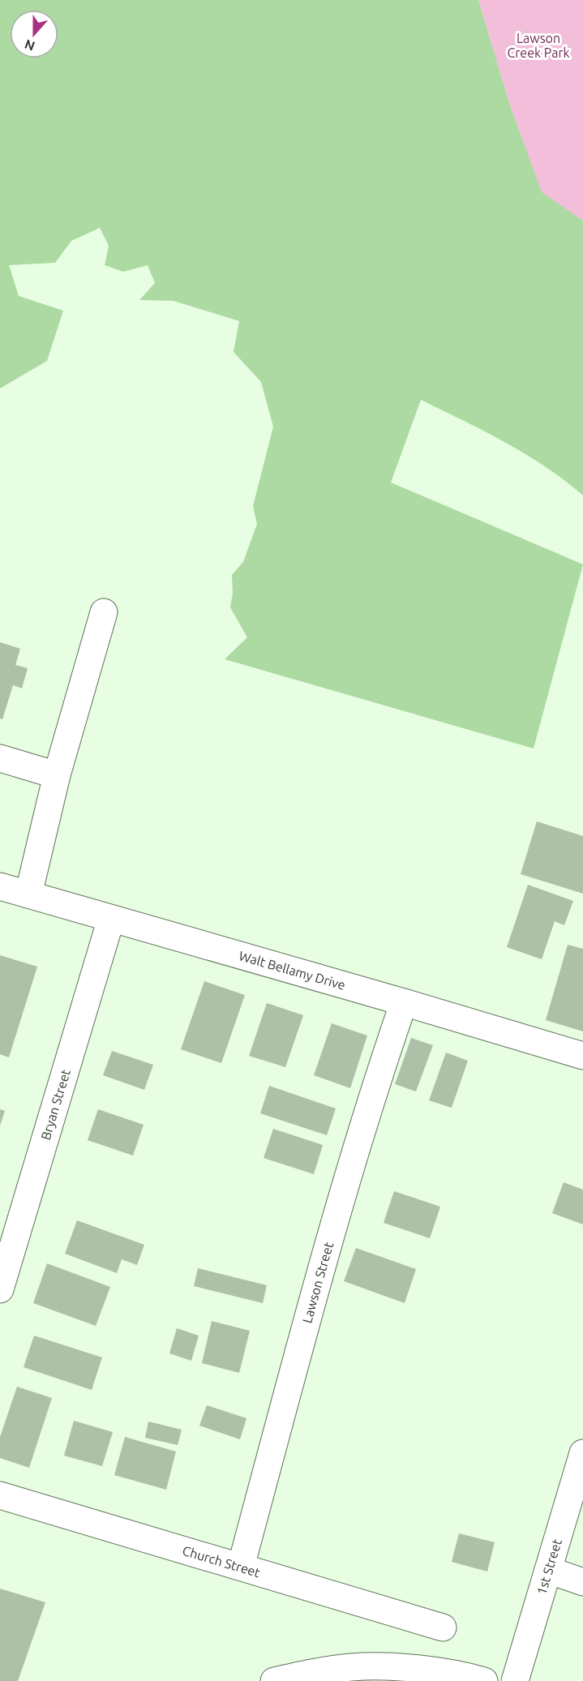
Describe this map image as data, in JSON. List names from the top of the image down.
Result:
{
  "streets": {
    "street": [
      "Walt Bellamy Drive",
      "Bryan Street",
      "Lawson Street",
      "Church Street",
      "1st Street"
    ]
  },
  "crossings": [
    ["Walt Bellamy Drive", "Bryan Street"],
    ["Walt Bellamy Drive", "Lawson Street"],
    ["Lawson Street", "Church Street"]
  ],
  "parks": ["Lawson Creek Park"],
  "north": "bottom"
}
